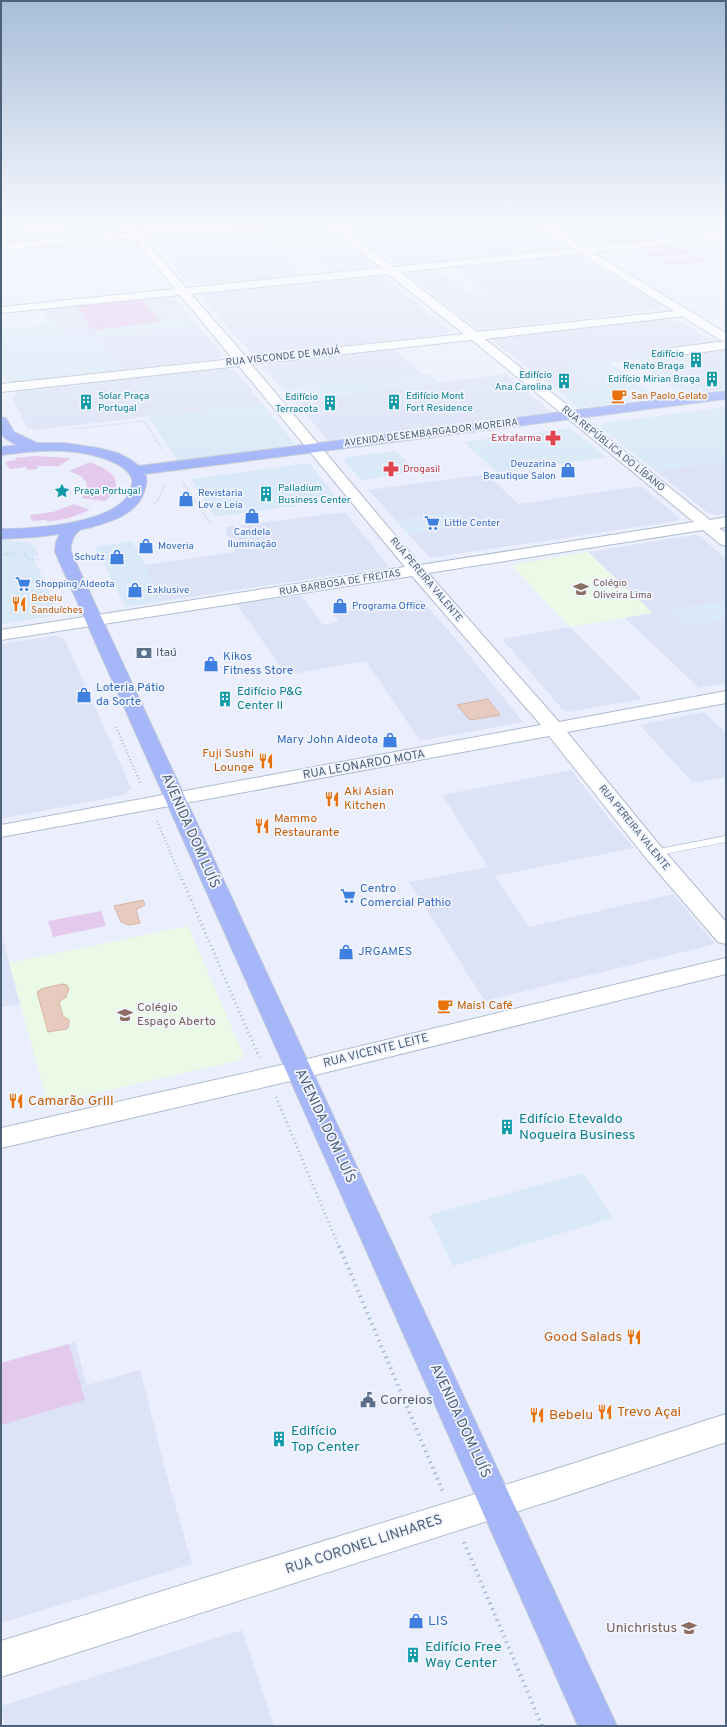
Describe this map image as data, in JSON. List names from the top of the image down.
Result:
{
  "streets": {
    "main road": ["AVENIDA DESEMBARGADOR MOREIRA", "AVENIDA DOM LUÍS"],
    "street": [
      "RUA VISCONDE DE MAUÁ",
      "RUA REPÚBLICA DO LÍBANO",
      "RUA PEREIRA VALENTE",
      "RUA BARBOSA DE FREITAS",
      "RUA LEONARDO MOTA",
      "RUA VICENTE LEITE",
      "RUA CORONEL LINHARES"
    ]
  },
  "crossings": [
    ["RUA VISCONDE DE MAUÁ", "RUA REPÚBLICA DO LÍBANO"],
    ["RUA VISCONDE DE MAUÁ", "RUA PEREIRA VALENTE"],
    ["AVENIDA DESEMBARGADOR MOREIRA", "RUA REPÚBLICA DO LÍBANO"],
    ["AVENIDA DESEMBARGADOR MOREIRA", "RUA PEREIRA VALENTE"],
    ["RUA REPÚBLICA DO LÍBANO", "RUA BARBOSA DE FREITAS"],
    ["RUA PEREIRA VALENTE", "RUA BARBOSA DE FREITAS"],
    ["RUA PEREIRA VALENTE", "RUA LEONARDO MOTA"],
    ["RUA BARBOSA DE FREITAS", "AVENIDA DOM LUÍS"],
    ["RUA LEONARDO MOTA", "AVENIDA DOM LUÍS"],
    ["AVENIDA DOM LUÍS", "RUA VICENTE LEITE"],
    ["AVENIDA DOM LUÍS", "RUA CORONEL LINHARES"]
  ],
  "places": {
    "building": [
      "Edifício Renato Braga",
      "Edifício Mirian Braga",
      "Edifício Ana Carolina",
      "Solar Praça Portugal",
      "Edifício Mont Fort Residence",
      "Edifício Terracota",
      "Palladium Business Center",
      "Edifício P&G Center II",
      "Edifício Etevaldo Nogueira Business",
      "Edifício Top Center",
      "Edifício Free Way Center"
    ],
    "cafe": ["San Paolo Gelato", "Mais1 Café"],
    "pharmacy": ["Extrafarma", "Drogasil"],
    "shop": [
      "Deuzarina Beautique Salon",
      "Revistaria Lev e Leia",
      "Candela Iluminação",
      "Moveria",
      "Schutz",
      "Exklusive",
      "Programa Office",
      "Kikos Fitness Store",
      "Loteria Pátio da Sorte",
      "Mary John Aldeota",
      "JRGAMES",
      "LIS"
    ],
    "place": ["Praça Portugal"],
    "supermarket": ["Little Center", "Shopping Aldeota", "Centro Comercial Pathio"],
    "school or university": ["Colégio Oliveira Lima", "Colégio Espaço Aberto", "Unichristus"],
    "restaurant": [
      "Bebelu Sanduíches",
      "Fuji Sushi Lounge",
      "Aki Asian Kitchen",
      "Mammo Restaurante",
      "Camarão Grill",
      "Good Salads",
      "Trevo Açai",
      "Bebelu"
    ],
    "bank": ["Itaú"],
    "public building": ["Correios"]
  }
}
